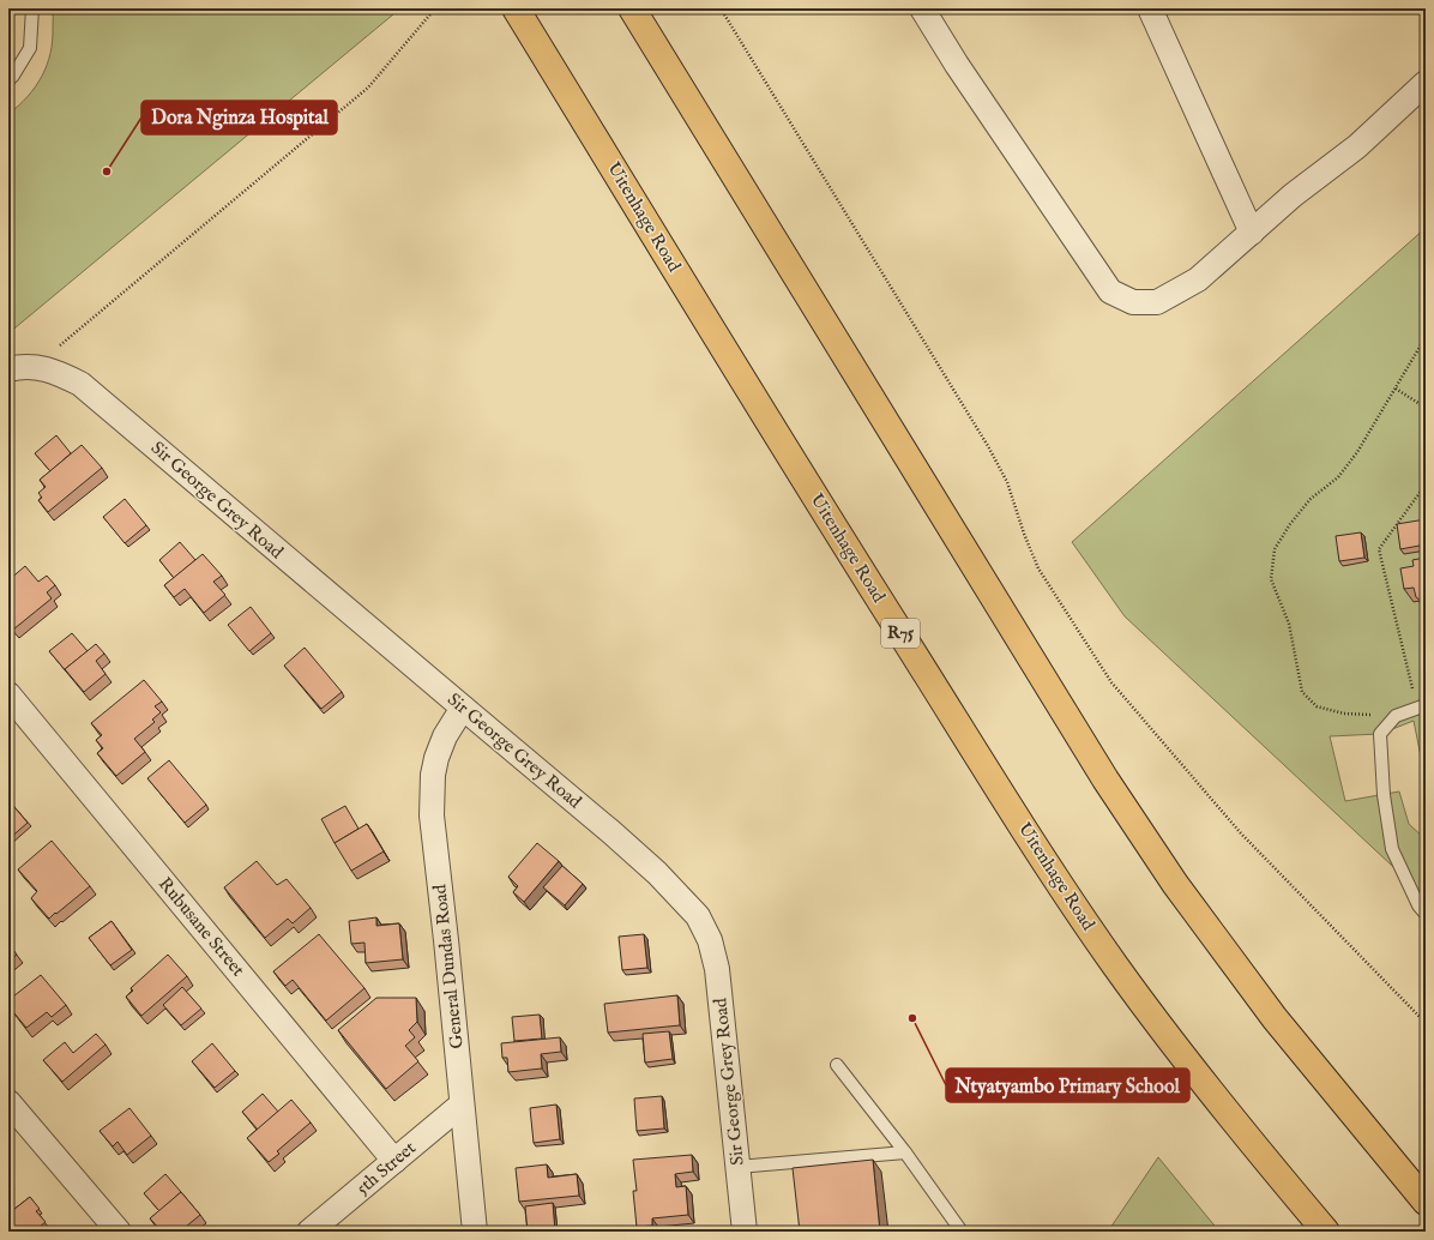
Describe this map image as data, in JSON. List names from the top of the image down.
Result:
{
  "streets": {
    "main road": ["Uitenhage Road", "R75"],
    "street": [
      "Sir George Grey Road",
      "Rubusane Street",
      "General Dundas Road",
      "5th Street"
    ]
  },
  "crossings": [
    ["Sir George Grey Road", "General Dundas Road"],
    ["Rubusane Street", "5th Street"],
    ["General Dundas Road", "5th Street"]
  ],
  "places": ["Dora Nginza Hospital", "Ntyatyambo Primary School"]
}
